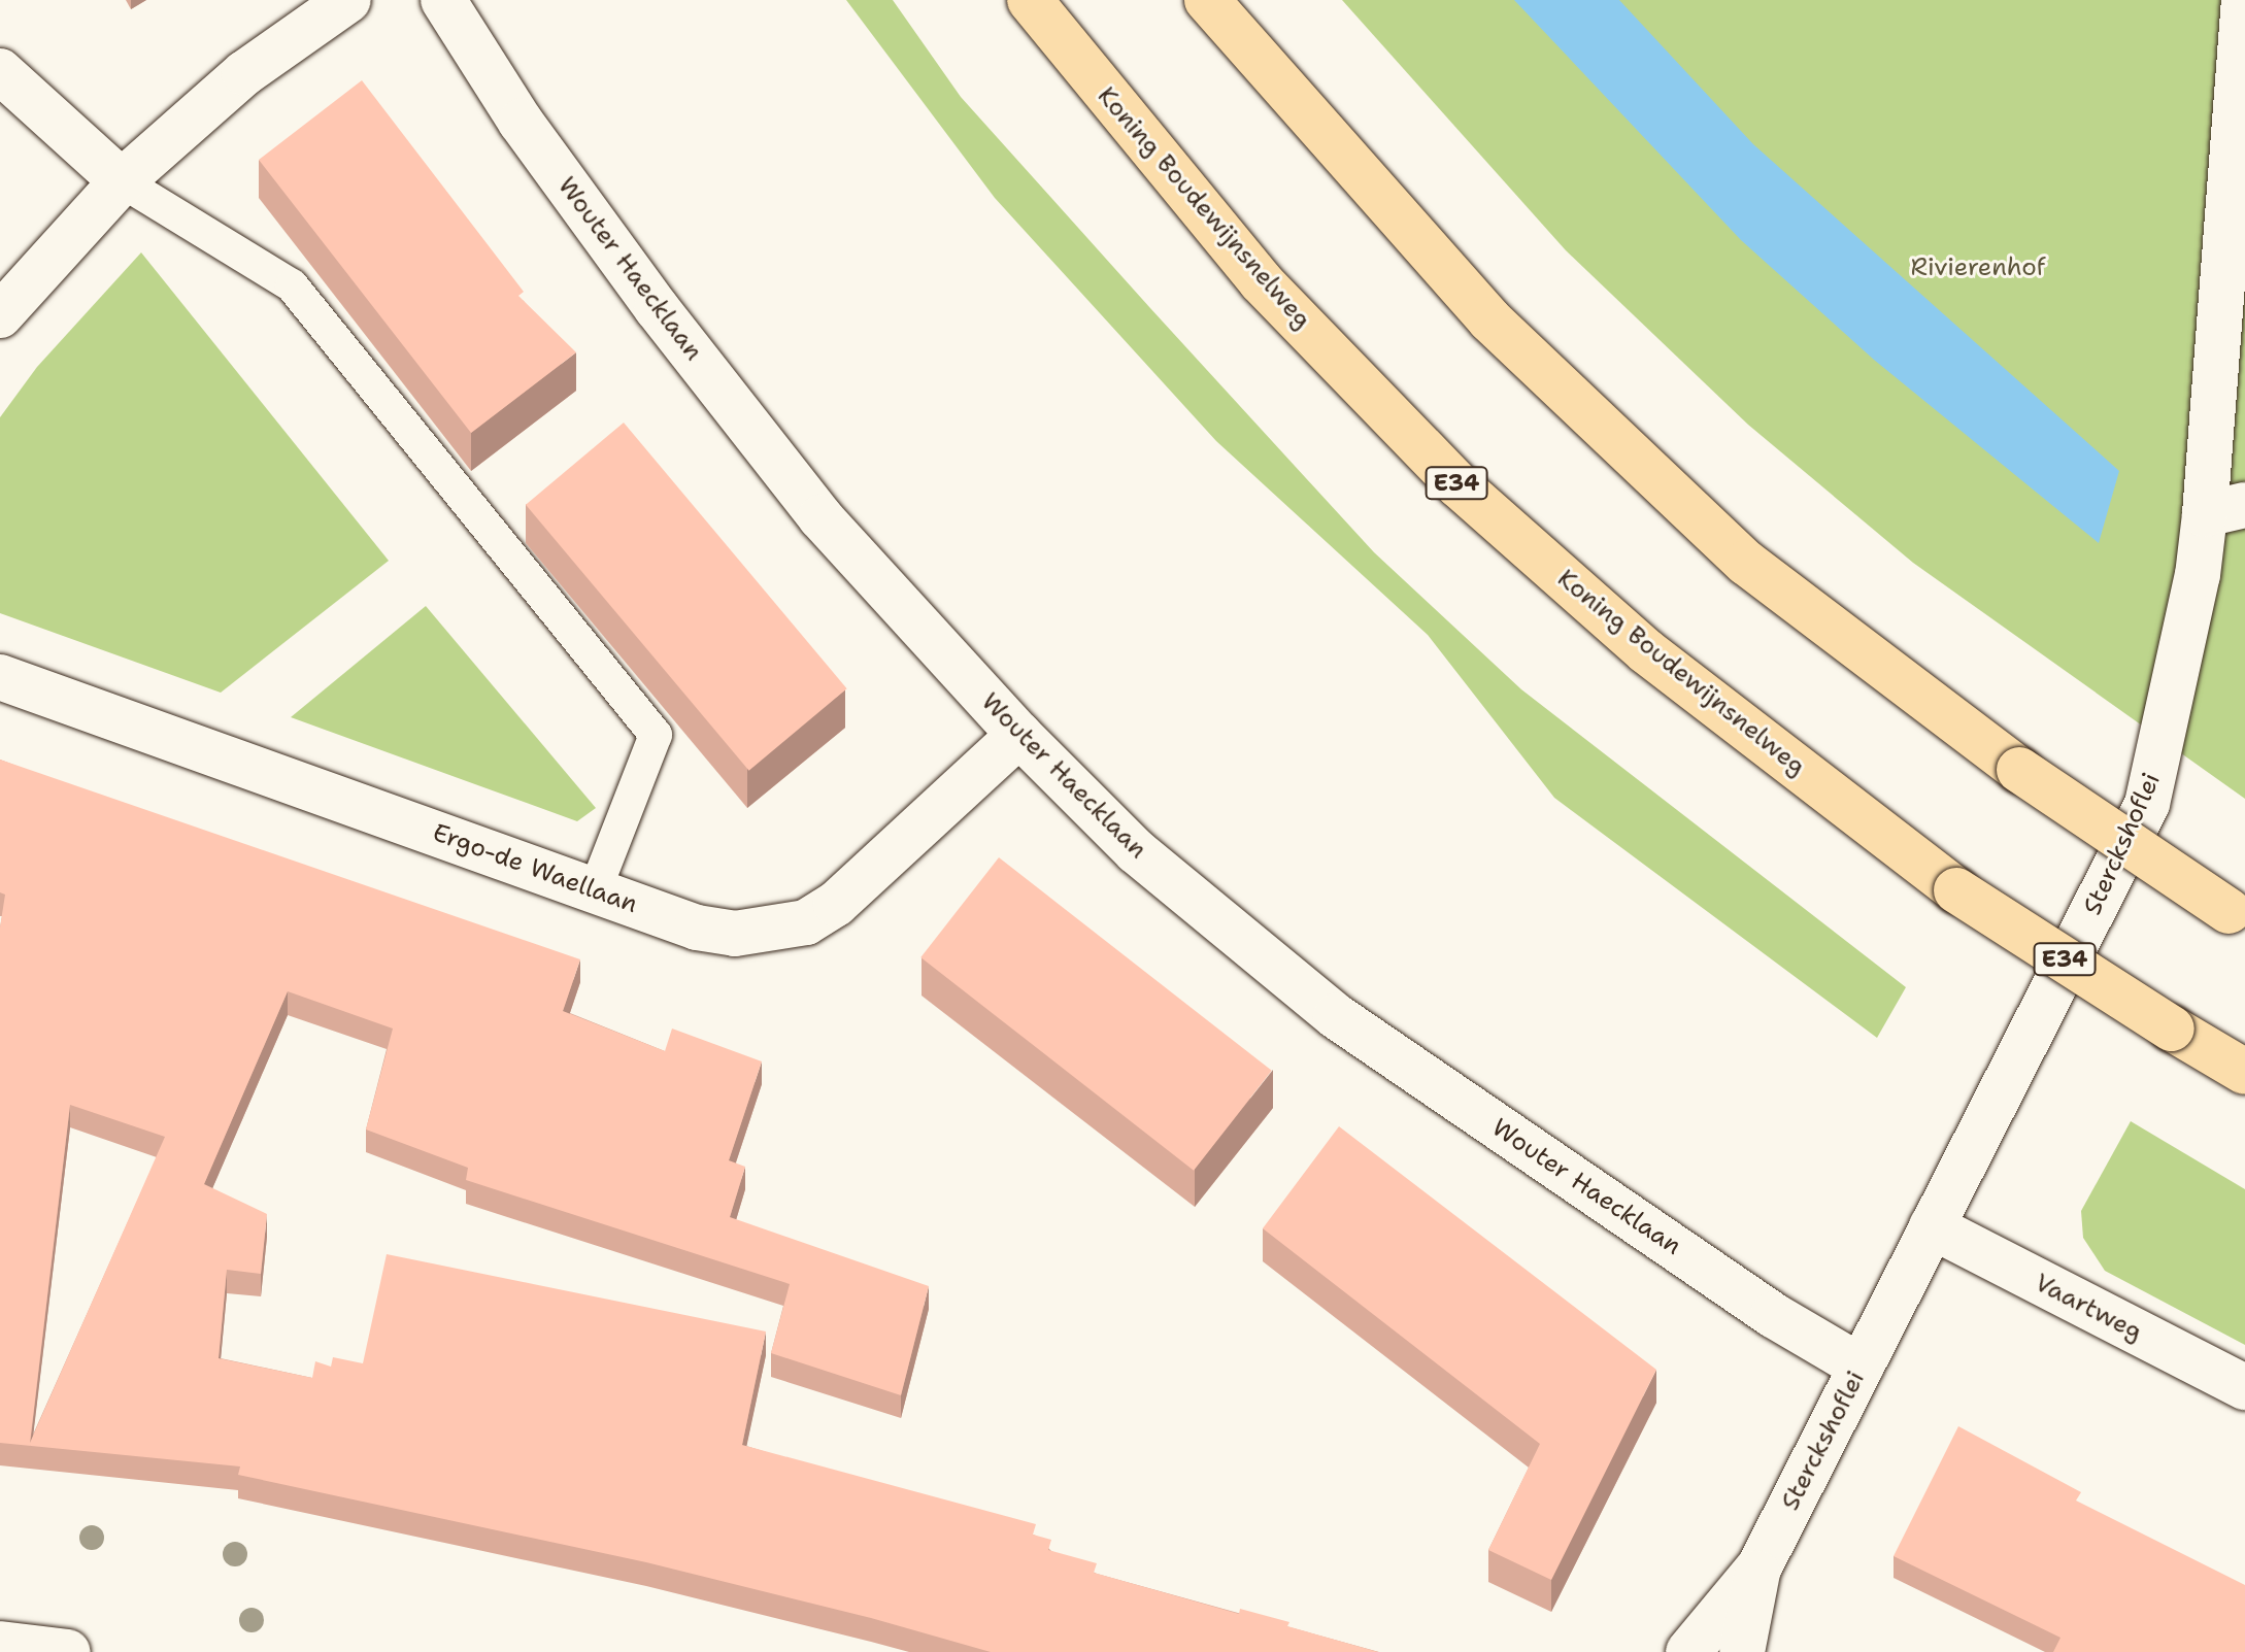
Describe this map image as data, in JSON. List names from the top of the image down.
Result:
{
  "streets": {
    "highway": ["Koning Boudewijnsnelweg", "E34"],
    "street": [
      "Wouter Haecklaan",
      "Sterckshoflei",
      "Ergo-de Waellaan",
      "Vaartweg"
    ]
  },
  "crossings": [
    ["Wouter Haecklaan", "Sterckshoflei"],
    ["Wouter Haecklaan", "Ergo-de Waellaan"],
    ["Sterckshoflei", "Vaartweg"]
  ],
  "parks": ["Rivierenhof"]
}
